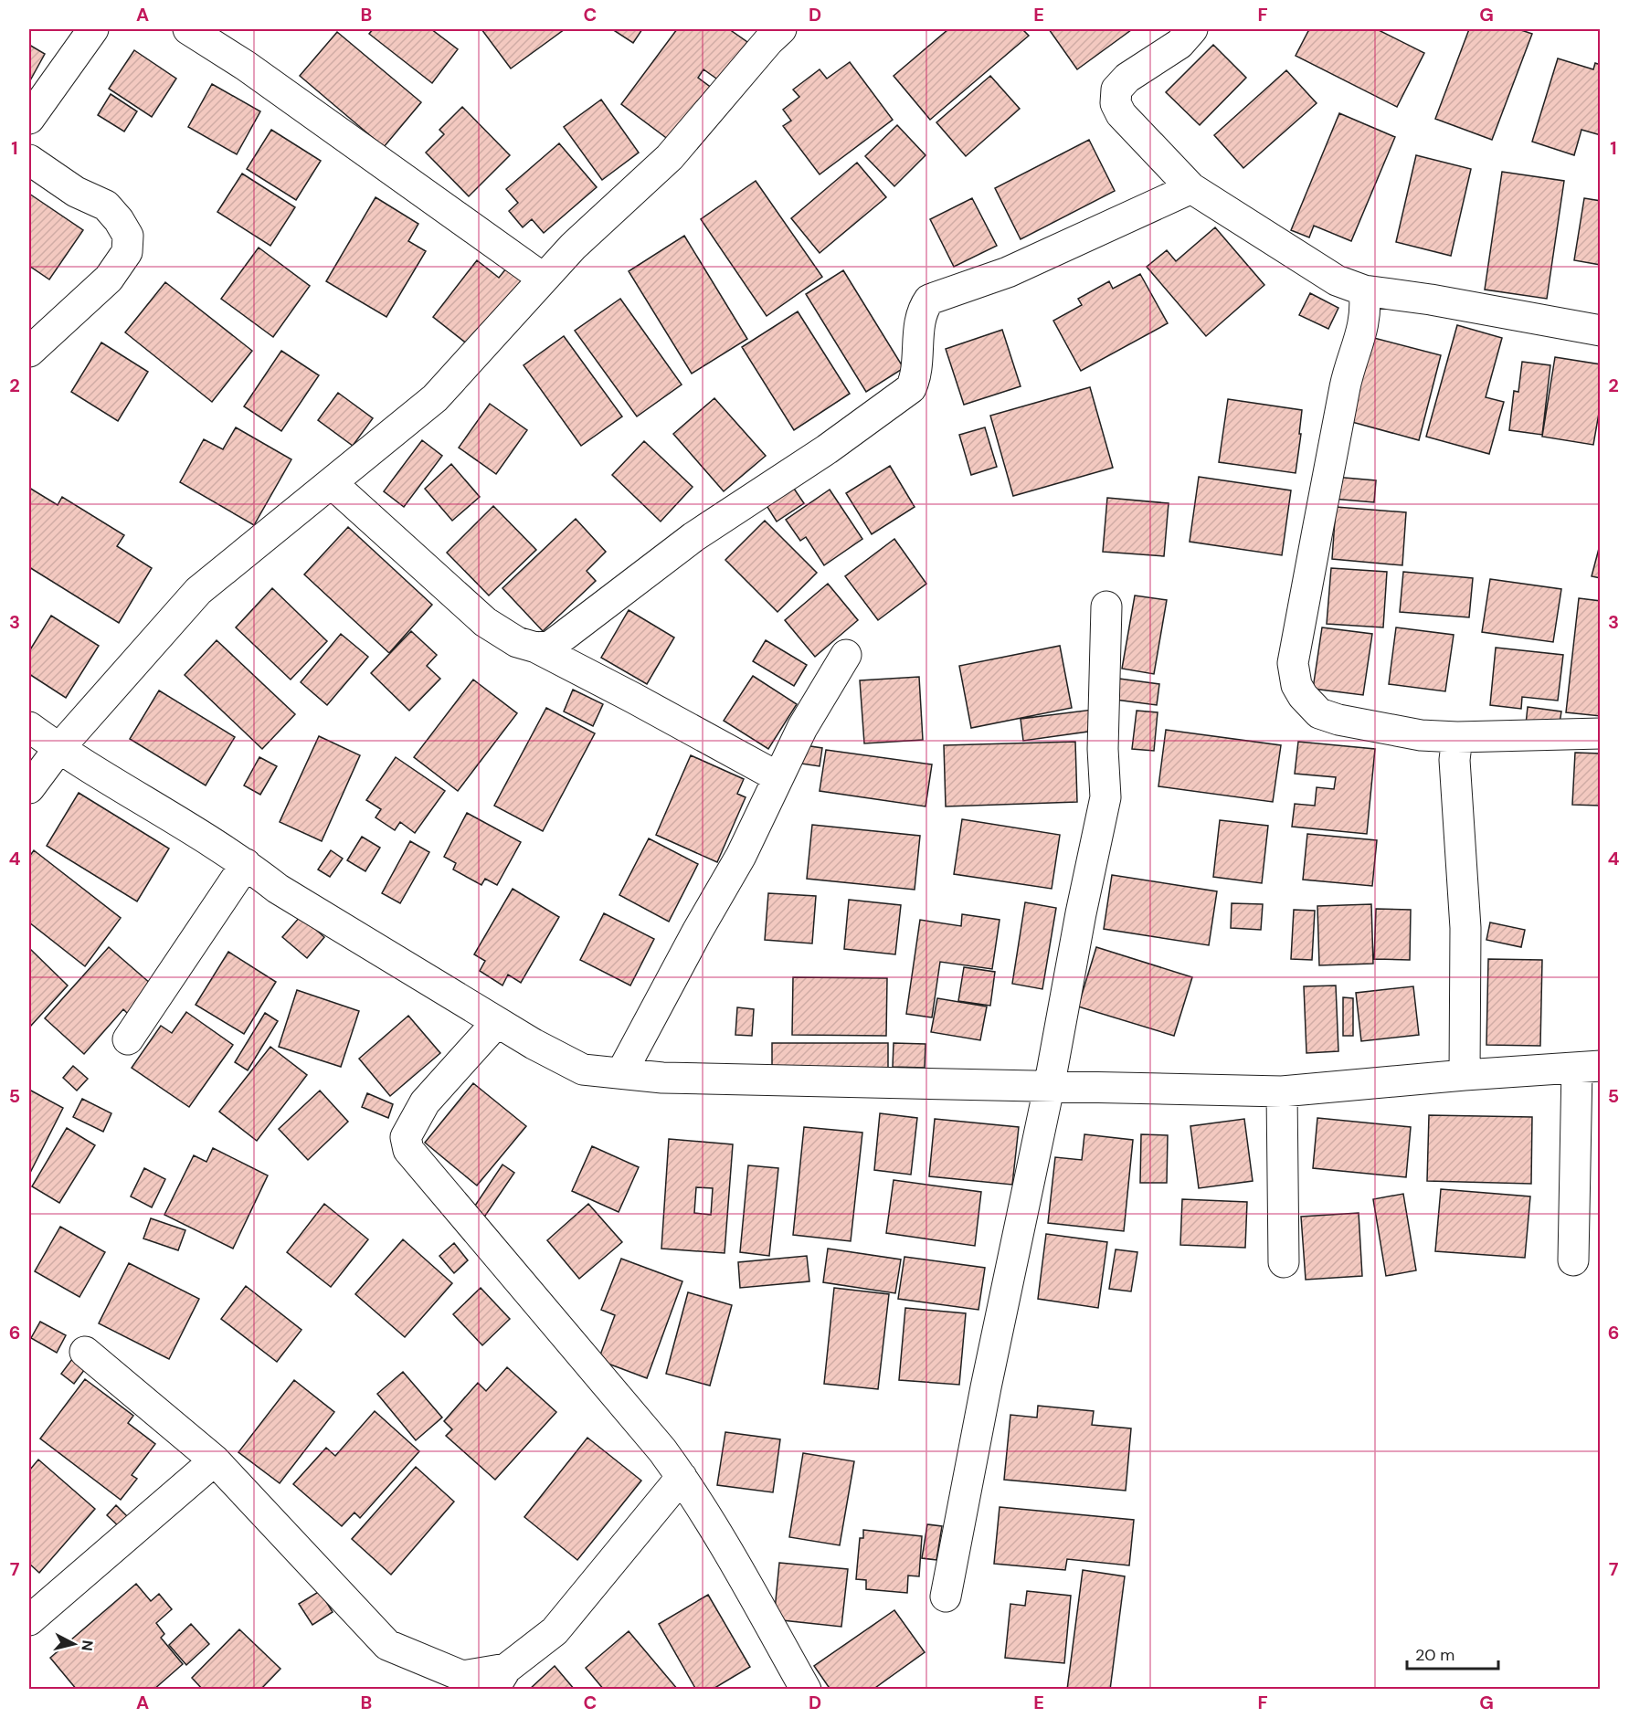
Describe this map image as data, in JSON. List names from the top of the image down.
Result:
{
  "scale_bar": "20 m",
  "north": "right",
  "grid": {
    "columns": [
      "A",
      "B",
      "C",
      "D",
      "E",
      "F",
      "G"
    ],
    "rows": [
      "1",
      "2",
      "3",
      "4",
      "5",
      "6",
      "7"
    ]
  }
}
